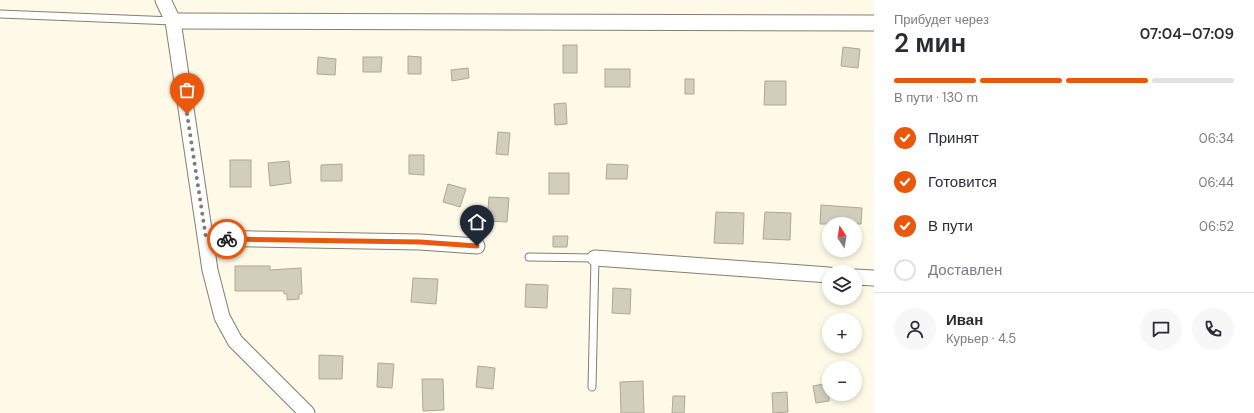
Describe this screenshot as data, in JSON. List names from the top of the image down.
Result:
{
  "north": "top",
  "page": {
    "heading": ["2 мин", "Прибудет через", "07:04–07:09"],
    "panel": ["Иван", "Курьер · 4.5"],
    "bar": "В пути · 130 m",
    "list": [
      ["Принят", "06:34"],
      ["Готовится", "06:44"],
      ["В пути", "06:52"],
      "Доставлен"
    ],
    "map_buttons": ["+", "−"]
  }
}
